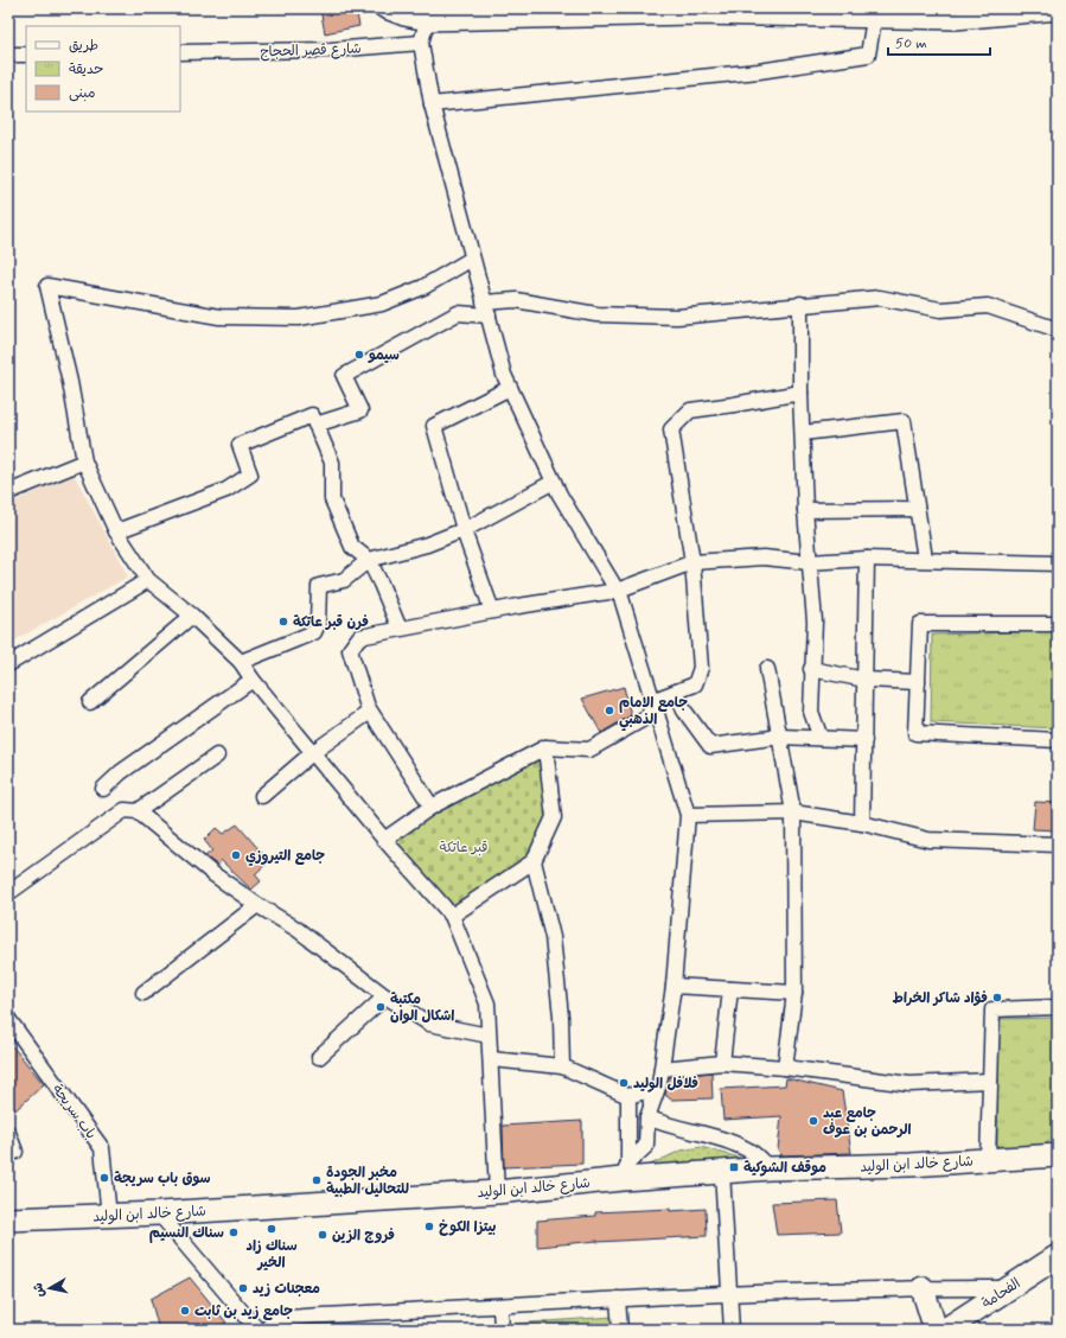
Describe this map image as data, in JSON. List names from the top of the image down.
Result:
{
  "streets": {
    "main road": ["شارع خالد ابن الوليد", "الفحامة"],
    "street": ["شارع قصر الحجاج", "باب سريجة"]
  },
  "crossings": [
    ["باب سريجة", "شارع خالد ابن الوليد"]
  ],
  "parks": ["قبر عاتكة"],
  "places": {
    "other": [
      "سيمو",
      "فرن قبر عاتكة",
      "جامع الامام الذهبي",
      "جامع التيروزي",
      "فؤاد شاكر الخراط",
      "مكتبة اشكال الوان",
      "فلافل الوليد",
      "جامع عبد الرحمن بن عوف",
      "سوق باب سريجة",
      "مخبر الجودة للتحاليل الطبية",
      "بيتزا الكوخ",
      "سناك زاد الخير",
      "سناك النسيم",
      "فروج الزين",
      "معجنات زيد",
      "جامع زيد بن ثابت"
    ],
    "transit": ["موقف الشوكية"]
  },
  "legend": ["طريق", "حديقة", "مبنى"],
  "scale_bar": "50 m",
  "north": "left"
}
